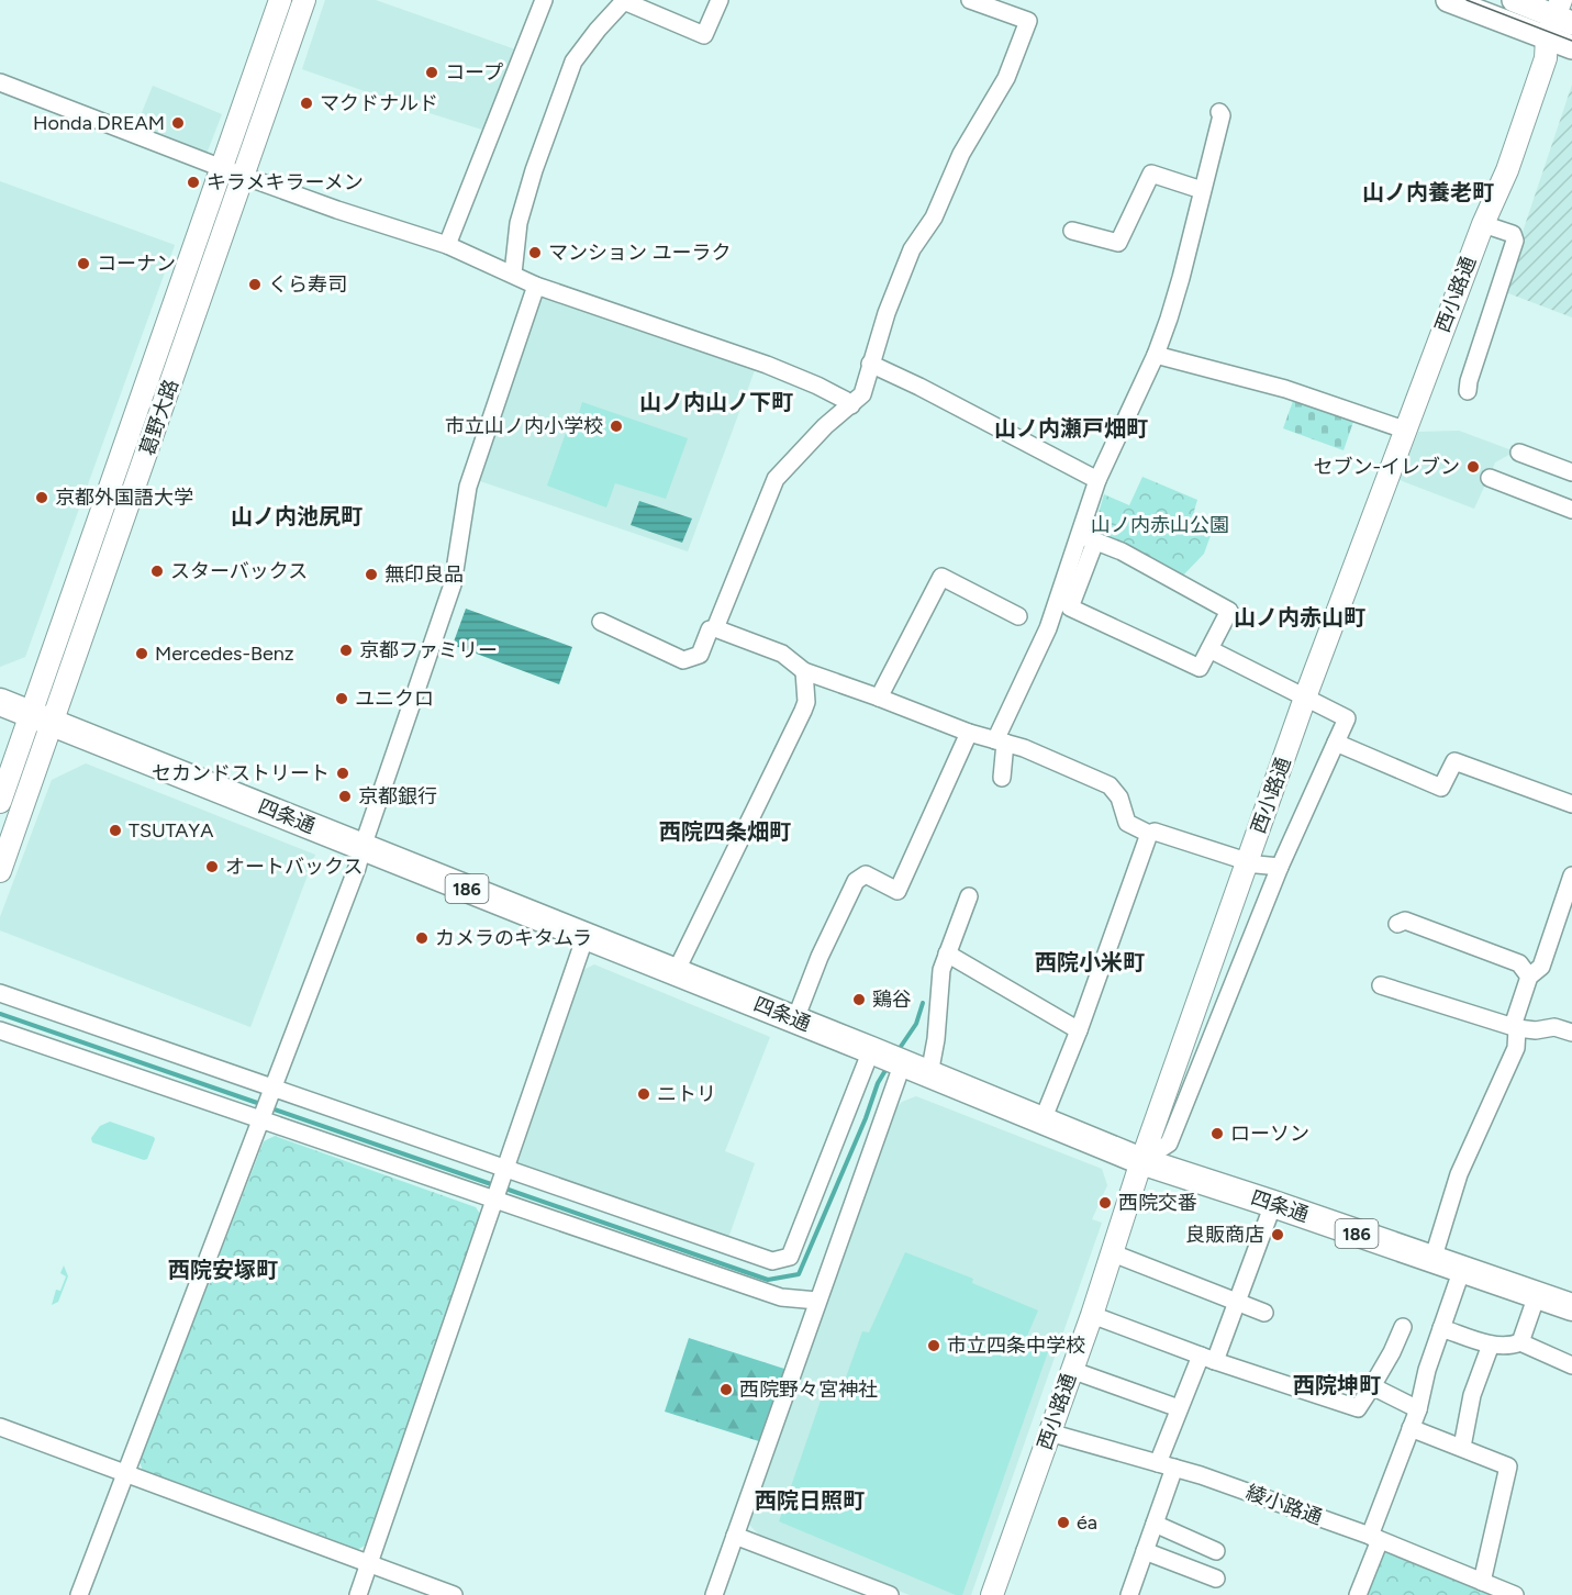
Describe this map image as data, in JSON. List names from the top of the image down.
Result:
{
  "streets": {
    "main road": ["四条通", "186"],
    "street": ["西小路通", "葛野大路", "綾小路通"]
  },
  "crossings": [
    ["西小路通", "四条通"],
    ["西小路通", "綾小路通"],
    ["葛野大路", "四条通"]
  ],
  "districts": [
    "山ノ内養老町",
    "山ノ内山ノ下町",
    "山ノ内瀬戸畑町",
    "山ノ内池尻町",
    "山ノ内赤山町",
    "西院四条畑町",
    "西院小米町",
    "西院安塚町",
    "西院坤町",
    "西院日照町"
  ],
  "parks": ["山ノ内赤山公園"],
  "places": [
    "コープ",
    "マクドナルド",
    "Honda DREAM",
    "キラメキラーメン",
    "マンション ユーラク",
    "コーナン",
    "くら寿司",
    "市立山ノ内小学校",
    "セブン-イレブン",
    "京都外国語大学",
    "スターバックス",
    "無印良品",
    "京都ファミリー",
    "Mercedes-Benz",
    "ユニクロ",
    "セカンドストリート",
    "京都銀行",
    "TSUTAYA",
    "オートバックス",
    "カメラのキタムラ",
    "鶏谷",
    "ニトリ",
    "ローソン",
    "西院交番",
    "良販商店",
    "市立四条中学校",
    "西院野々宮神社",
    "éa"
  ]
}
